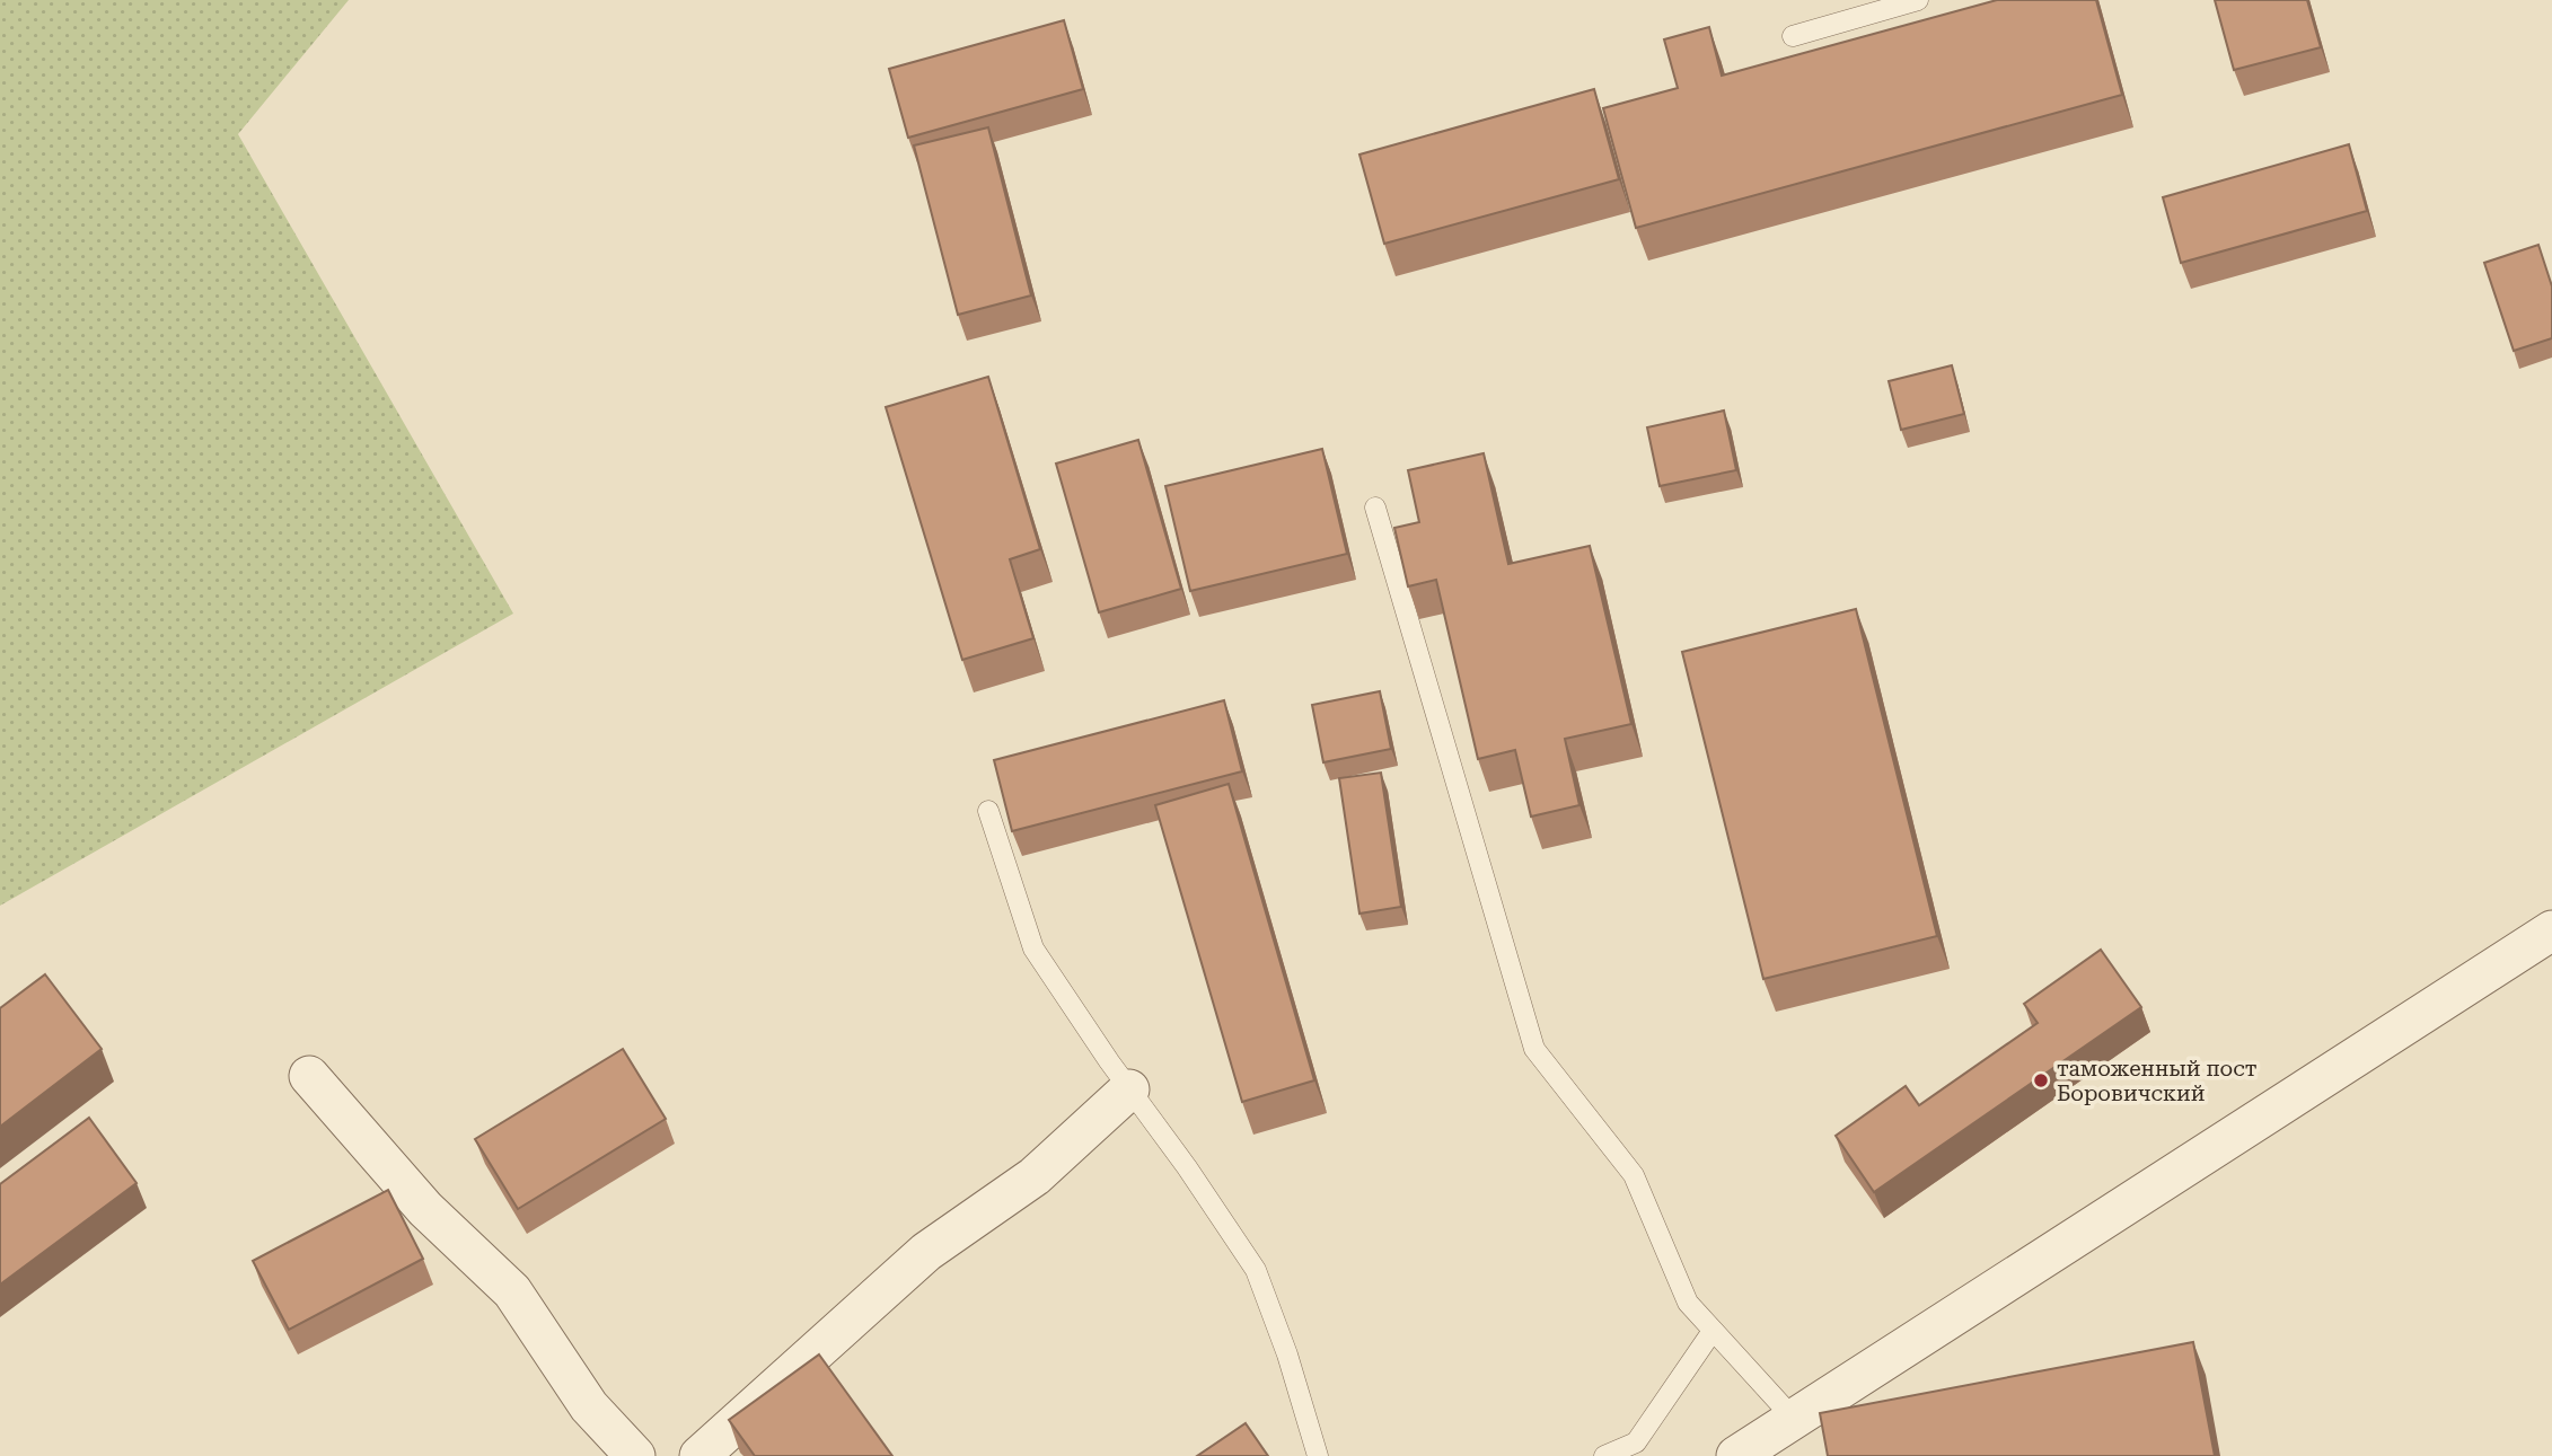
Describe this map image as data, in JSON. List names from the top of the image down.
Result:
{
  "places": ["таможенный пост Боровичский"]
}
